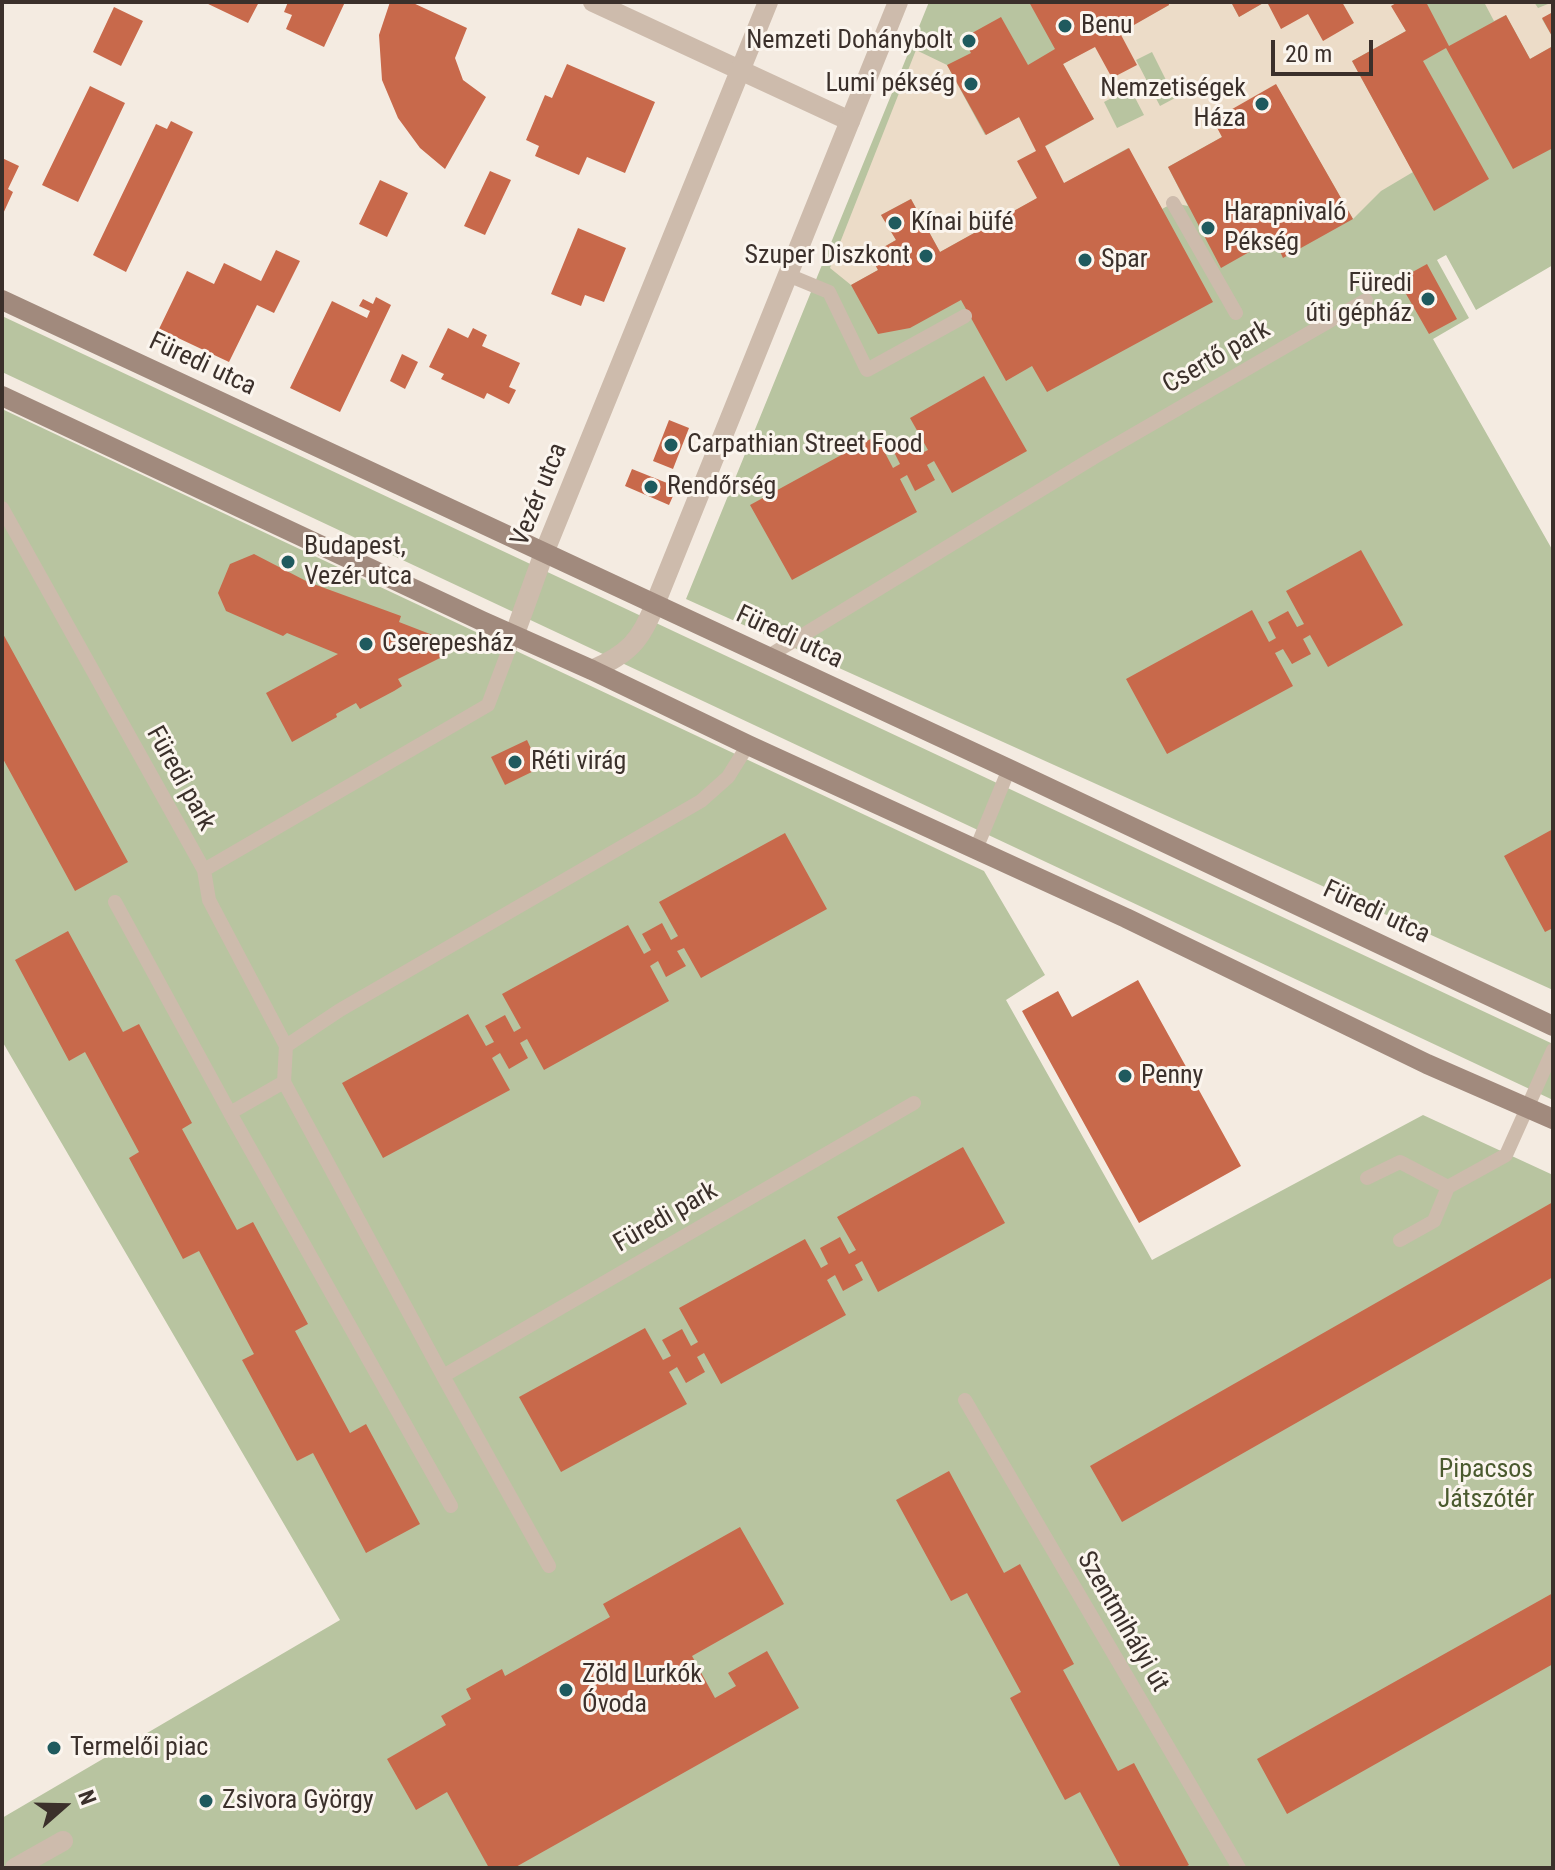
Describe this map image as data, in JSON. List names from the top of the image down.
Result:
{
  "streets": {
    "main road": ["Füredi utca"],
    "street": ["Vezér utca"],
    "lane": ["Csertő park", "Füredi park", "Szentmihályi út"]
  },
  "crossings": [
    ["Csertő park", "Füredi utca"],
    ["Füredi utca", "Vezér utca"],
    ["Vezér utca", "Füredi park"]
  ],
  "parks": ["Pipacsos Játszótér"],
  "places": [
    "Benu",
    "Nemzeti Dohánybolt",
    "Lumi pékség",
    "Nemzetiségek Háza",
    "Kínai büfé",
    "Harapnivaló Pékség",
    "Szuper Diszkont",
    "Spar",
    "Füredi úti gépház",
    "Carpathian Street Food",
    "Rendőrség",
    "Budapest, Vezér utca",
    "Cserepesház",
    "Réti virág",
    "Penny",
    "Zöld Lurkók Óvoda",
    "Termelői piac",
    "Zsivora György"
  ],
  "scale_bar": "20 m",
  "north": "right"
}
